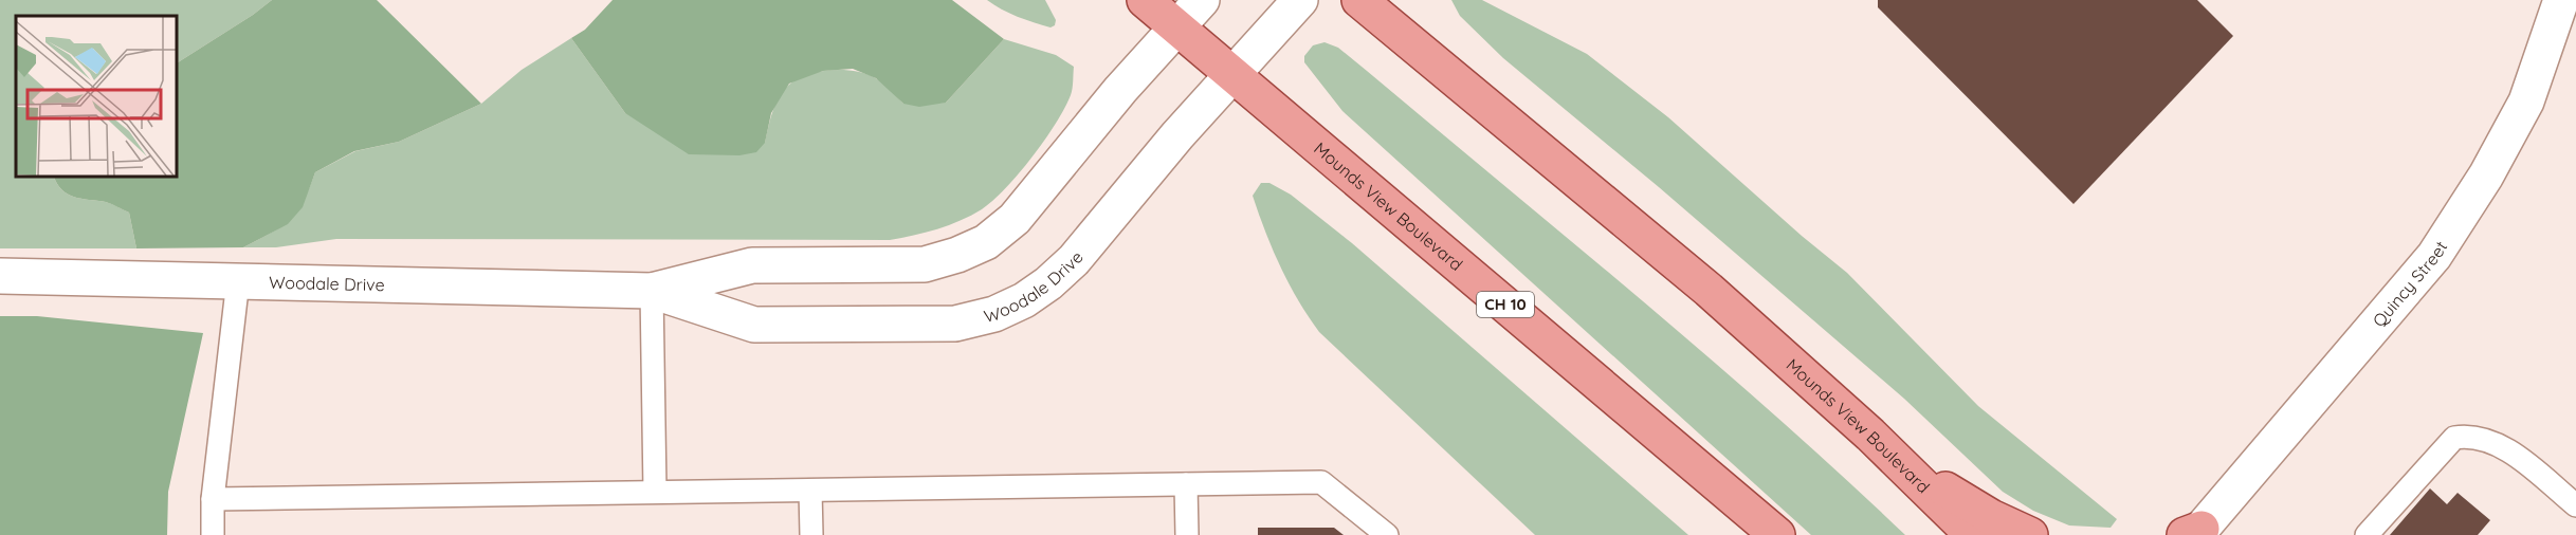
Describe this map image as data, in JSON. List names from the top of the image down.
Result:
{
  "streets": {
    "main road": ["Mounds View Boulevard", "CH 10"],
    "street": ["Woodale Drive", "Quincy Street"]
  },
  "crossings": [
    ["Mounds View Boulevard", "Woodale Drive"]
  ]
}
